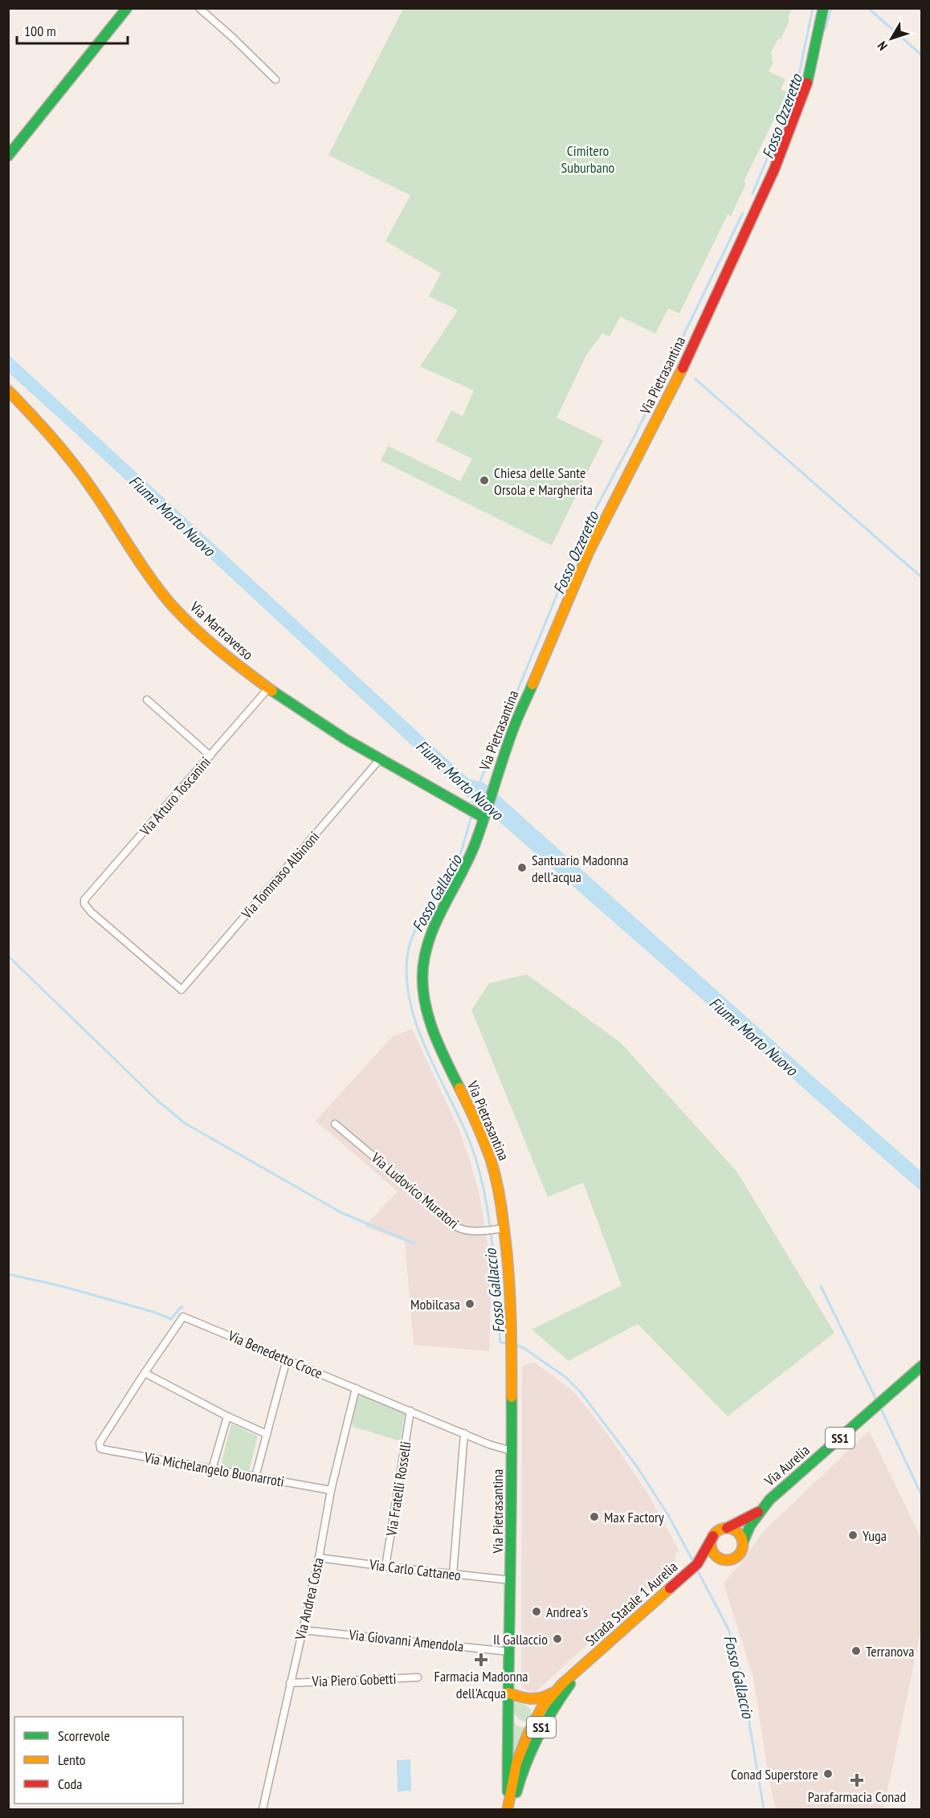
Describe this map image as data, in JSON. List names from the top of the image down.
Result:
{
  "streets": {
    "street": [
      "Via Pietrasantina",
      "Via Martraverso",
      "Via Arturo Toscanini",
      "Via Tommaso Albinoni",
      "Via Ludovico Muratori",
      "Via Benedetto Croce",
      "SS1",
      "Via Aurelia",
      "Via Michelangelo Buonarroti",
      "Via Fratelli Rosselli",
      "Via Carlo Cattaneo",
      "Via Andrea Costa",
      "Strada Statale 1 Aurelia",
      "Via Giovanni Amendola",
      "Via Piero Gobetti"
    ]
  },
  "crossings": [
    ["Via Pietrasantina", "Via Martraverso"],
    ["Via Pietrasantina", "Via Ludovico Muratori"],
    ["Via Pietrasantina", "Via Benedetto Croce"],
    ["Via Pietrasantina", "Via Carlo Cattaneo"],
    ["Via Pietrasantina", "Strada Statale 1 Aurelia"],
    ["Via Pietrasantina", "Via Giovanni Amendola"],
    ["Via Martraverso", "Via Arturo Toscanini"],
    ["Via Martraverso", "Via Tommaso Albinoni"],
    ["Via Arturo Toscanini", "Via Tommaso Albinoni"],
    ["Via Benedetto Croce", "Via Michelangelo Buonarroti"],
    ["Via Benedetto Croce", "Via Fratelli Rosselli"],
    ["Via Benedetto Croce", "Via Andrea Costa"],
    ["SS1", "Via Aurelia"],
    ["SS1", "Strada Statale 1 Aurelia"],
    ["Via Michelangelo Buonarroti", "Via Andrea Costa"],
    ["Via Fratelli Rosselli", "Via Carlo Cattaneo"],
    ["Via Carlo Cattaneo", "Via Andrea Costa"],
    ["Via Andrea Costa", "Via Giovanni Amendola"],
    ["Via Andrea Costa", "Via Piero Gobetti"]
  ],
  "water": ["Fosso Ozzeretto", "Fiume Morto Nuovo", "Fosso Gallaccio"],
  "parks": ["Cimitero Suburbano"],
  "places": {
    "other": [
      "Chiesa delle Sante Orsola e Margherita",
      "Santuario Madonna dell'acqua",
      "Mobilcasa",
      "Max Factory",
      "Yuga",
      "Andrea's",
      "Il Gallaccio",
      "Terranova",
      "Conad Superstore"
    ],
    "health": ["Farmacia Madonna dell'Acqua", "Parafarmacia Conad"]
  },
  "legend": ["Scorrevole", "Lento", "Coda"],
  "scale_bar": "100 m",
  "north": "bottom left"
}
